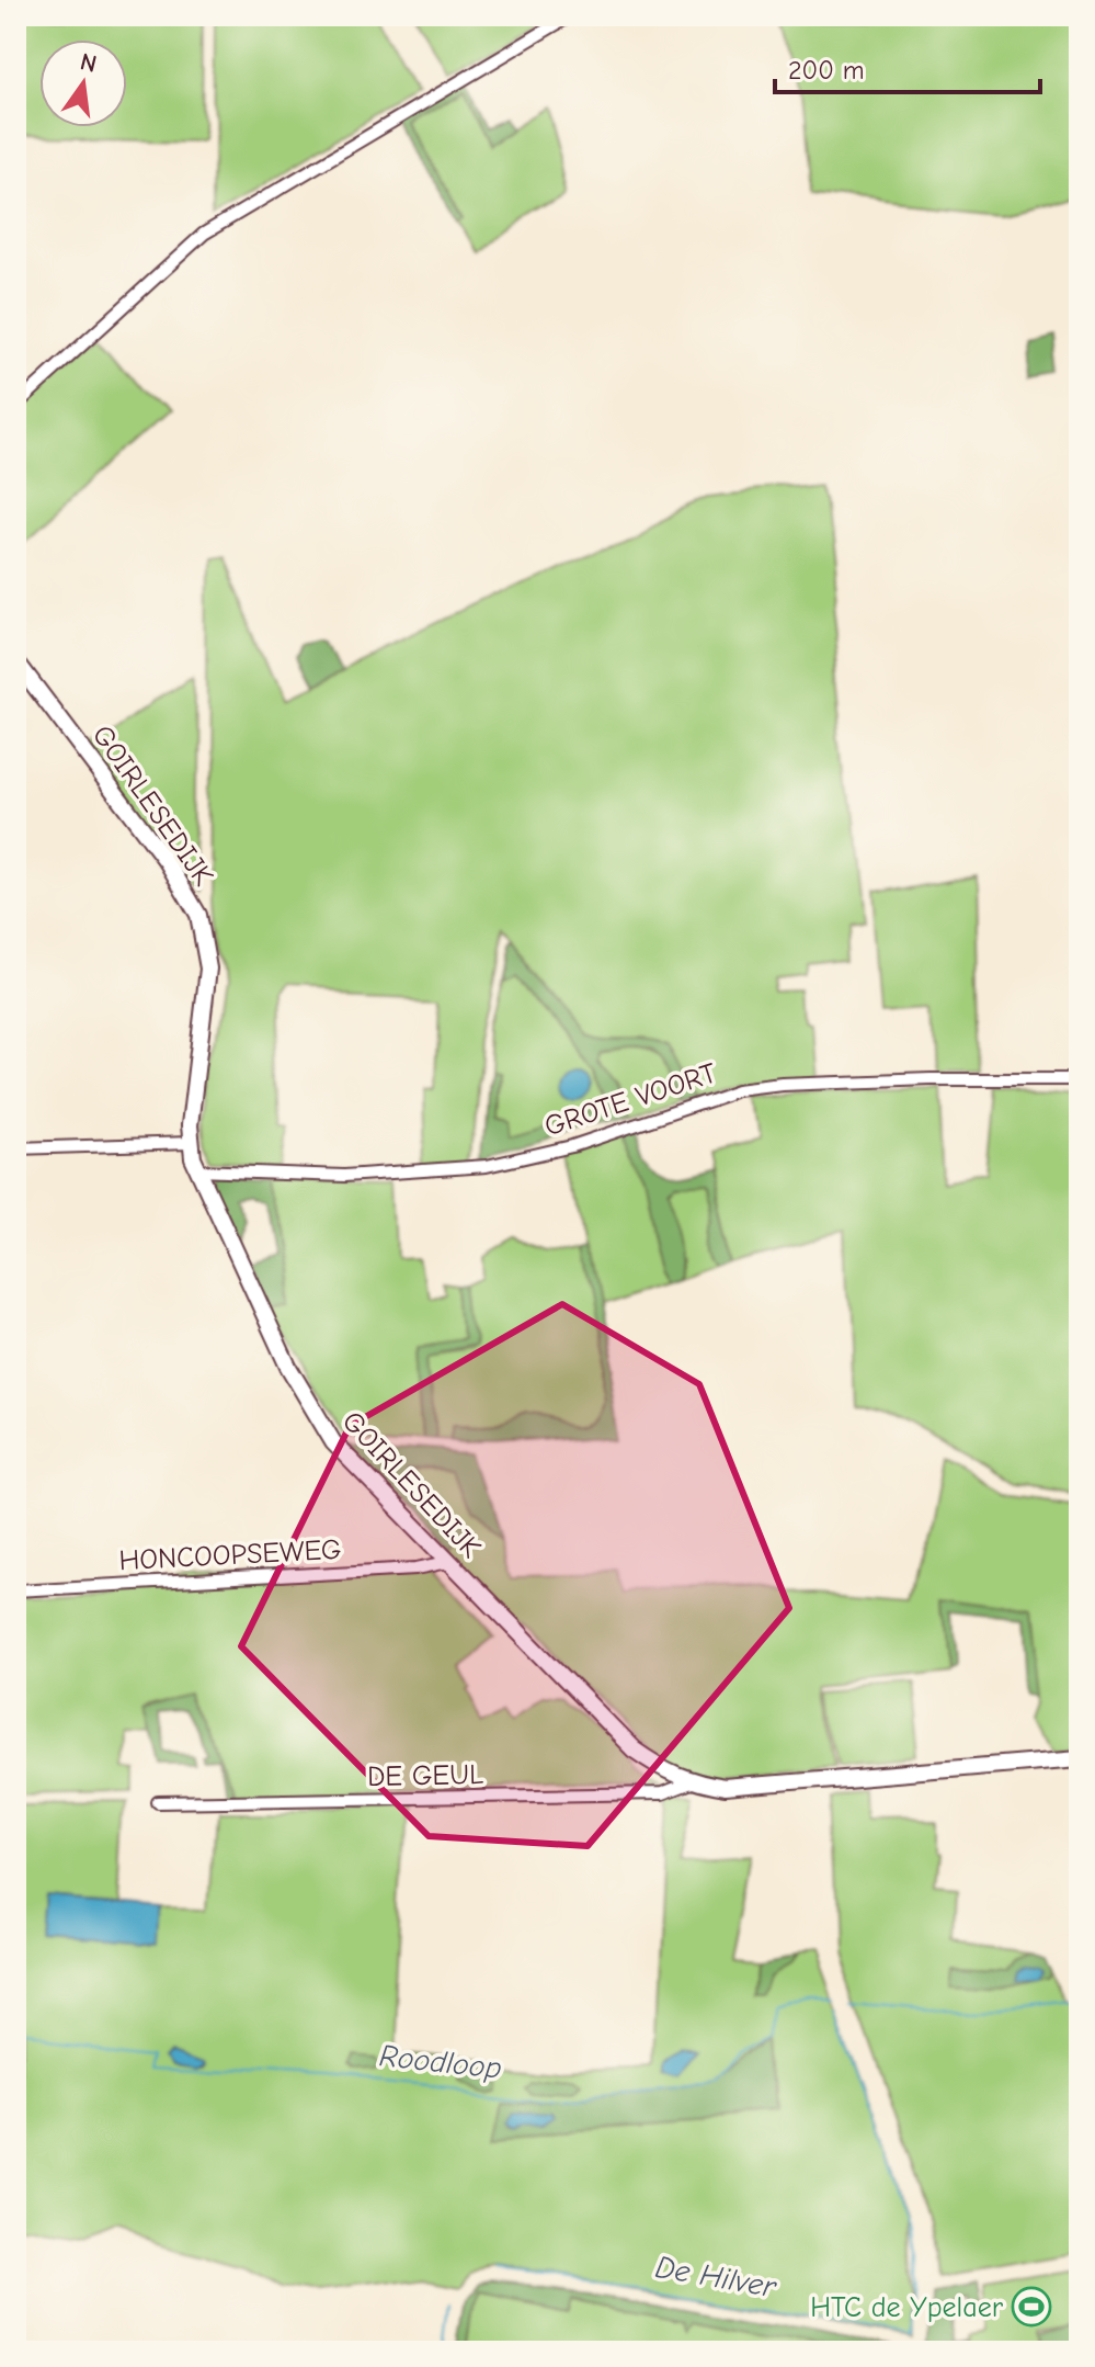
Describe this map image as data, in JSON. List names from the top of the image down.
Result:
{
  "streets": {
    "street": [
      "GOIRLESEDIJK",
      "GROTE VOORT",
      "HONCOOPSEWEG",
      "DE GEUL"
    ]
  },
  "crossings": [
    ["GOIRLESEDIJK", "GROTE VOORT"],
    ["GOIRLESEDIJK", "HONCOOPSEWEG"],
    ["GOIRLESEDIJK", "DE GEUL"]
  ],
  "water": ["Roodloop", "De Hilver"],
  "places": {
    "sports": ["HTC de Ypelaer"]
  },
  "scale_bar": "200 m",
  "north": "top"
}
